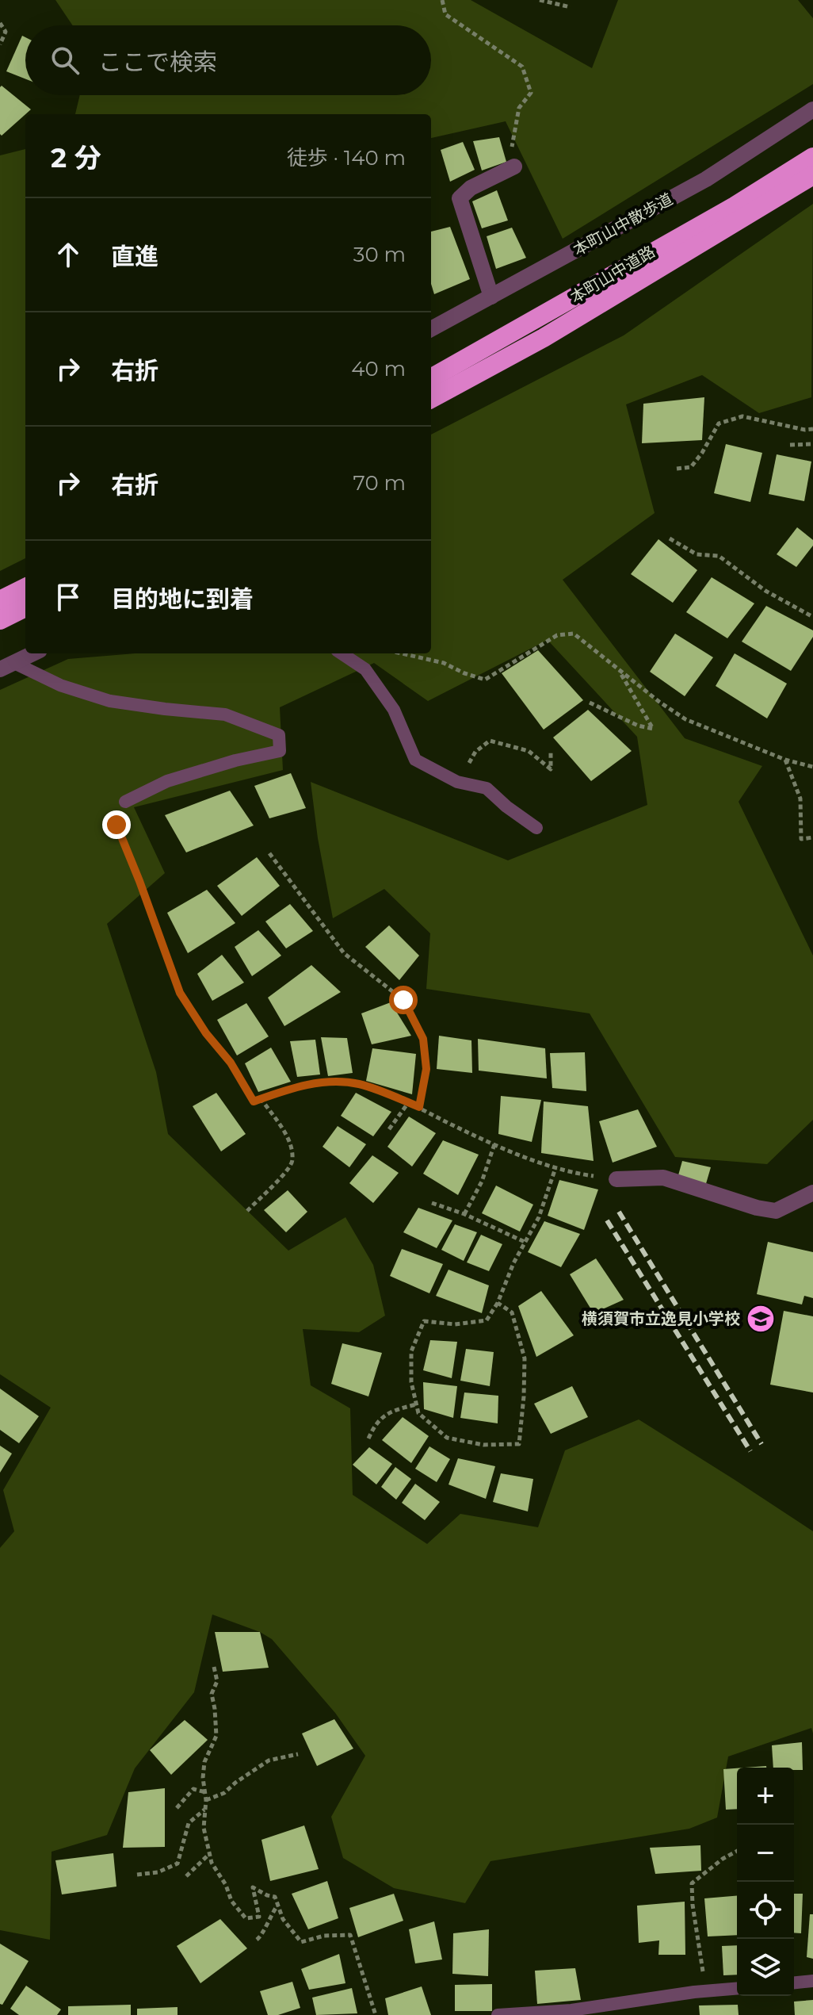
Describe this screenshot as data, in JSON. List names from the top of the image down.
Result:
{
  "streets": {
    "highway": ["本町山中道路"],
    "street": ["本町山中散歩道"]
  },
  "places": {
    "school or university": ["横須賀市立逸見小学校"]
  },
  "page": {
    "search": "ここで検索",
    "heading": ["2 分", "徒歩 · 140 m"],
    "list": [
      ["直進", "30 m"],
      ["右折", "40 m"],
      ["右折", "70 m"],
      "目的地に到着"
    ],
    "map_buttons": ["+", "−"]
  }
}
